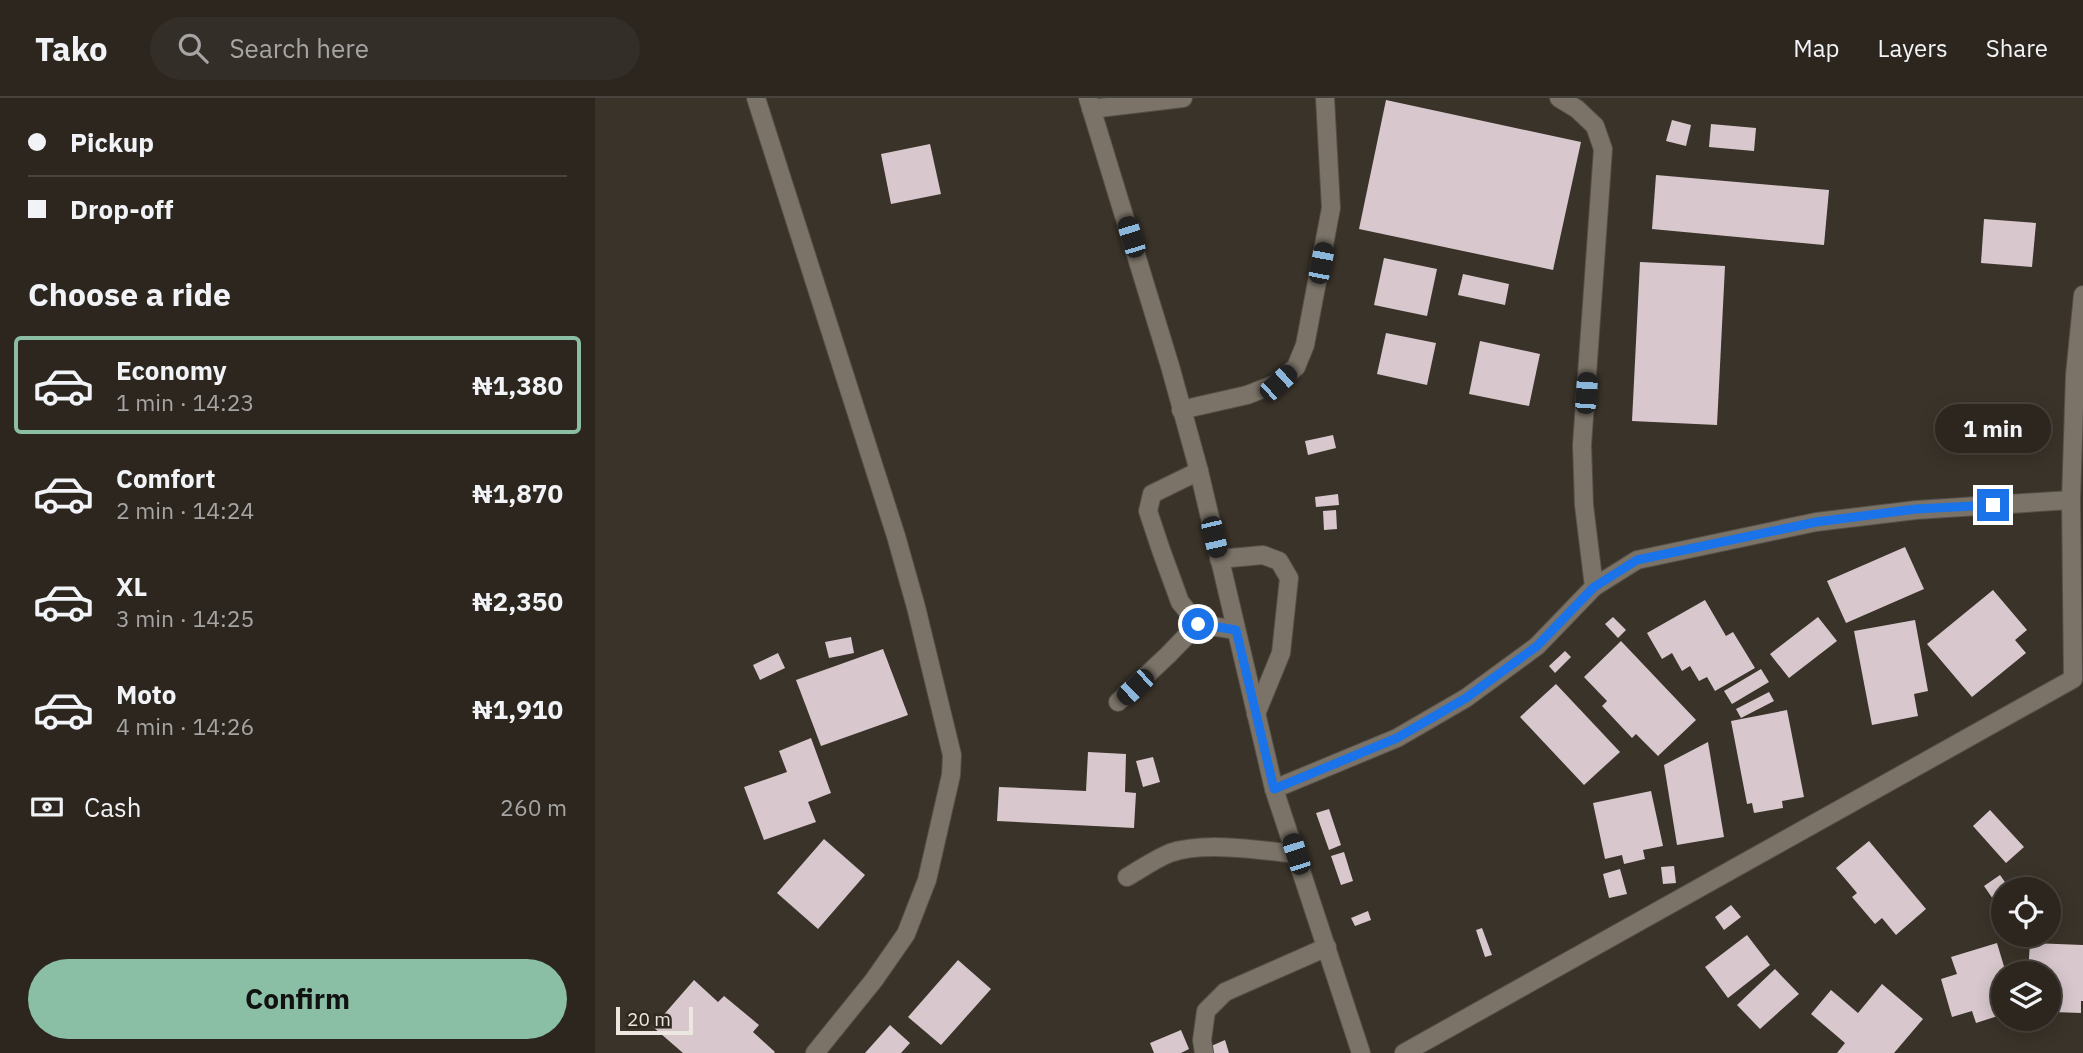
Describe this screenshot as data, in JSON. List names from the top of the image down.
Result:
{
  "scale_bar": "20 m",
  "page": {
    "header": "Tako",
    "search": "Search here",
    "nav": ["Map", "Layers", "Share"],
    "banner": ["Pickup", "Drop-off"],
    "heading": "Choose a ride",
    "list": [
      {
        "name": "Economy",
        "note": "1 min · 14:23",
        "value": "₦1,380"
      },
      {
        "name": "Comfort",
        "note": "2 min · 14:24",
        "value": "₦1,870"
      },
      {
        "name": "XL",
        "note": "3 min · 14:25",
        "value": "₦2,350"
      },
      {
        "name": "Moto",
        "note": "4 min · 14:26",
        "value": "₦1,910"
      }
    ],
    "bubble": "1 min",
    "pay": ["Cash", "260 m"],
    "buttons": "Confirm",
    "scale": "20 m"
  }
}
